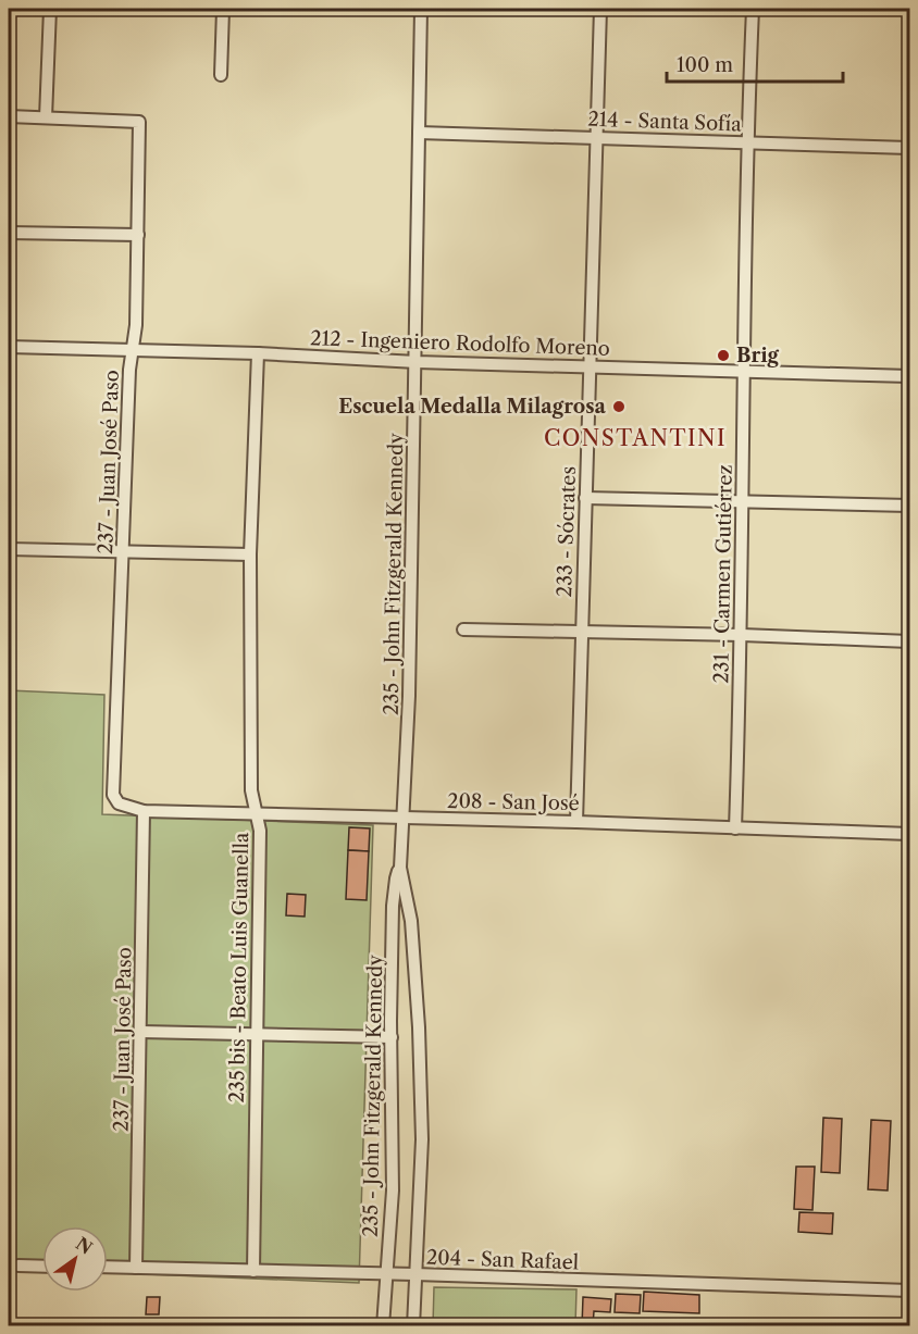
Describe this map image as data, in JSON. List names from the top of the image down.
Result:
{
  "streets": {
    "street": [
      "214 - Santa Sofía",
      "212 - Ingeniero Rodolfo Moreno",
      "237 - Juan José Paso",
      "233 - Sócrates",
      "235 - John Fitzgerald Kennedy",
      "231 - Carmen Gutiérrez",
      "208 - San José",
      "235 bis - Beato Luis Guanella",
      "204 - San Rafael"
    ]
  },
  "crossings": [
    ["214 - Santa Sofía", "233 - Sócrates"],
    ["214 - Santa Sofía", "235 - John Fitzgerald Kennedy"],
    ["214 - Santa Sofía", "231 - Carmen Gutiérrez"],
    ["212 - Ingeniero Rodolfo Moreno", "237 - Juan José Paso"],
    ["212 - Ingeniero Rodolfo Moreno", "233 - Sócrates"],
    ["212 - Ingeniero Rodolfo Moreno", "235 - John Fitzgerald Kennedy"],
    ["212 - Ingeniero Rodolfo Moreno", "231 - Carmen Gutiérrez"],
    ["212 - Ingeniero Rodolfo Moreno", "235 bis - Beato Luis Guanella"],
    ["237 - Juan José Paso", "208 - San José"],
    ["237 - Juan José Paso", "204 - San Rafael"],
    ["233 - Sócrates", "208 - San José"],
    ["235 - John Fitzgerald Kennedy", "208 - San José"],
    ["235 - John Fitzgerald Kennedy", "204 - San Rafael"],
    ["231 - Carmen Gutiérrez", "208 - San José"],
    ["208 - San José", "235 bis - Beato Luis Guanella"],
    ["235 bis - Beato Luis Guanella", "204 - San Rafael"]
  ],
  "districts": ["CONSTANTINI"],
  "places": ["Brig", "Escuela Medalla Milagrosa"],
  "scale_bar": "100 m",
  "north": "top right"
}
